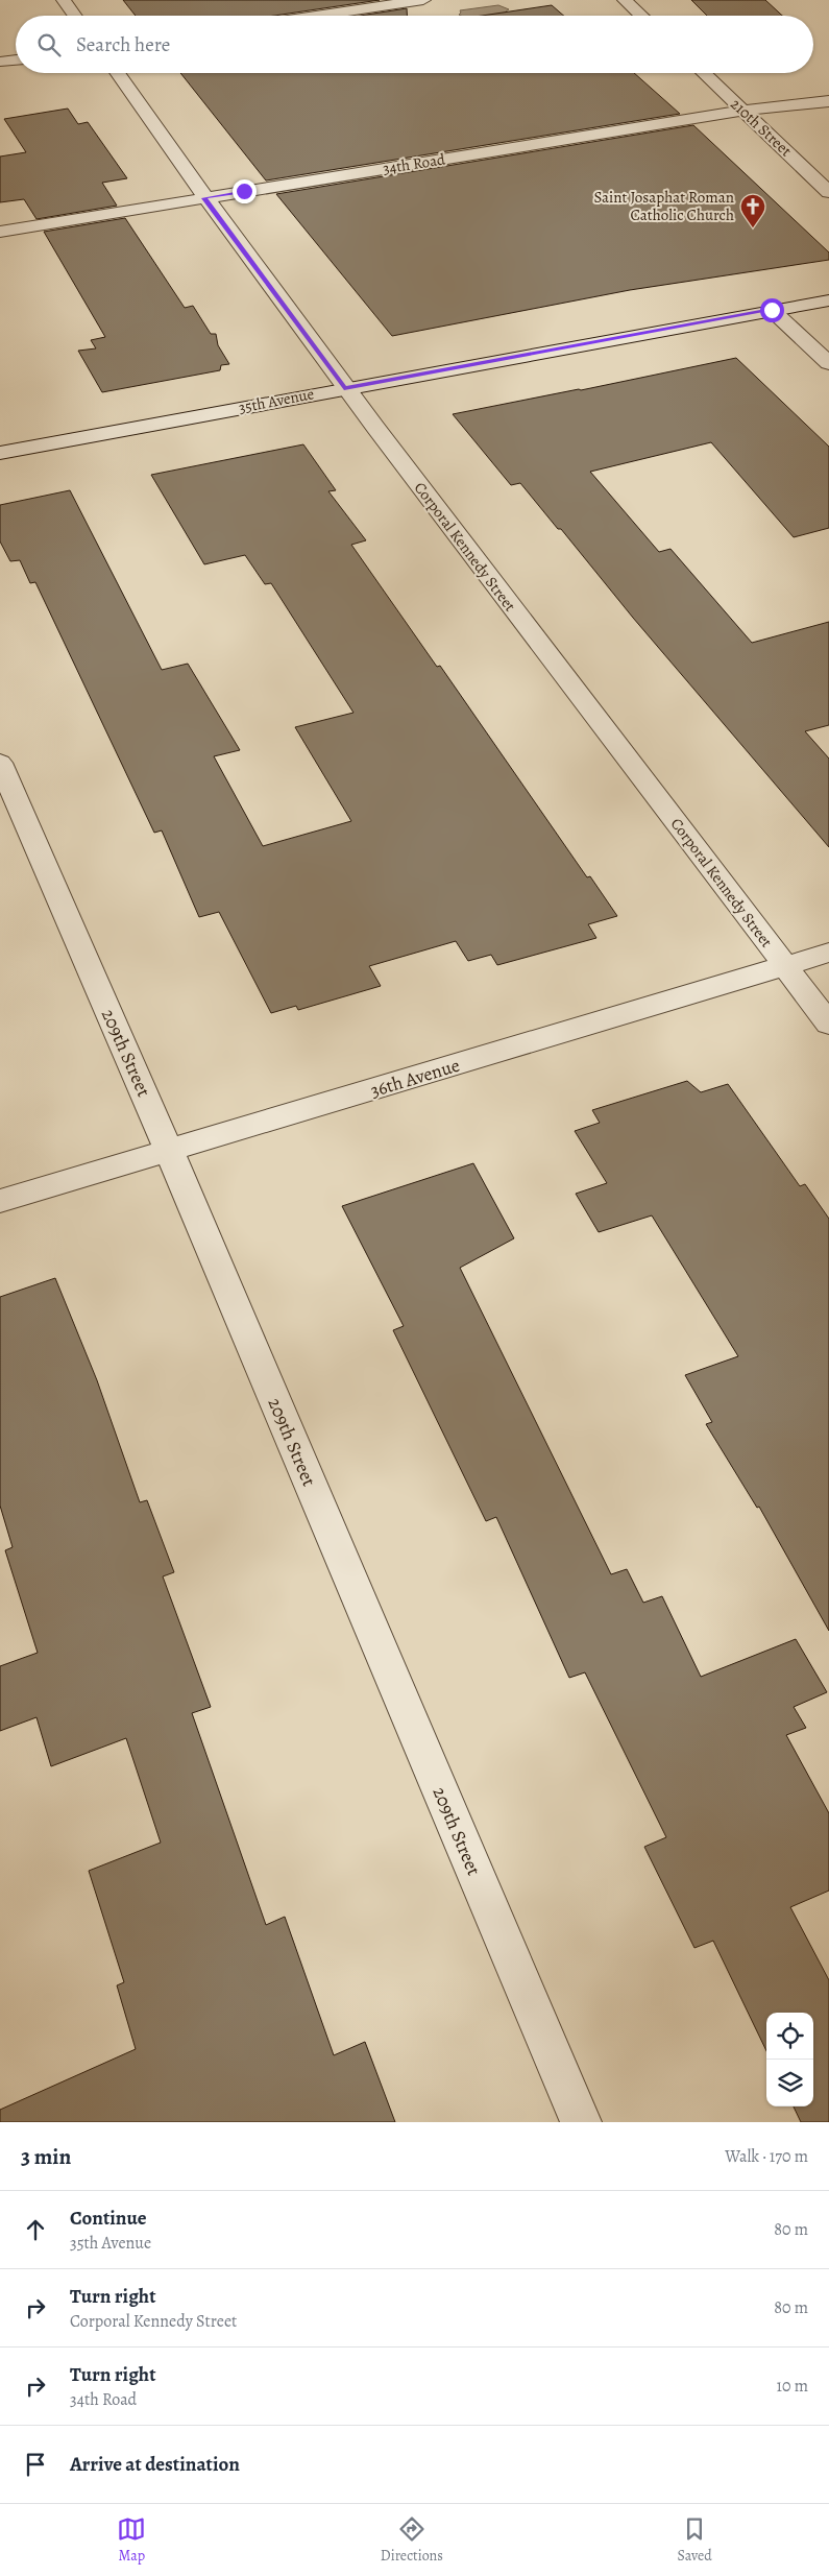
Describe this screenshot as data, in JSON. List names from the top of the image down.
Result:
{
  "streets": {
    "street": [
      "210th Street",
      "34th Road",
      "35th Avenue",
      "Corporal Kennedy Street",
      "209th Street",
      "36th Avenue"
    ]
  },
  "crossings": [
    ["210th Street", "34th Road"],
    ["34th Road", "Corporal Kennedy Street"],
    ["35th Avenue", "Corporal Kennedy Street"],
    ["Corporal Kennedy Street", "36th Avenue"],
    ["209th Street", "36th Avenue"]
  ],
  "places": {
    "church": ["Saint Josaphat Roman Catholic Church"]
  },
  "page": {
    "search": "Search here",
    "heading": ["3 min", "Walk · 170 m"],
    "list": [
      ["Continue", "35th Avenue", "80 m"],
      ["Turn right", "Corporal Kennedy Street", "80 m"],
      ["Turn right", "34th Road", "10 m"],
      "Arrive at destination"
    ],
    "nav": ["Map", "Directions", "Saved"]
  }
}
